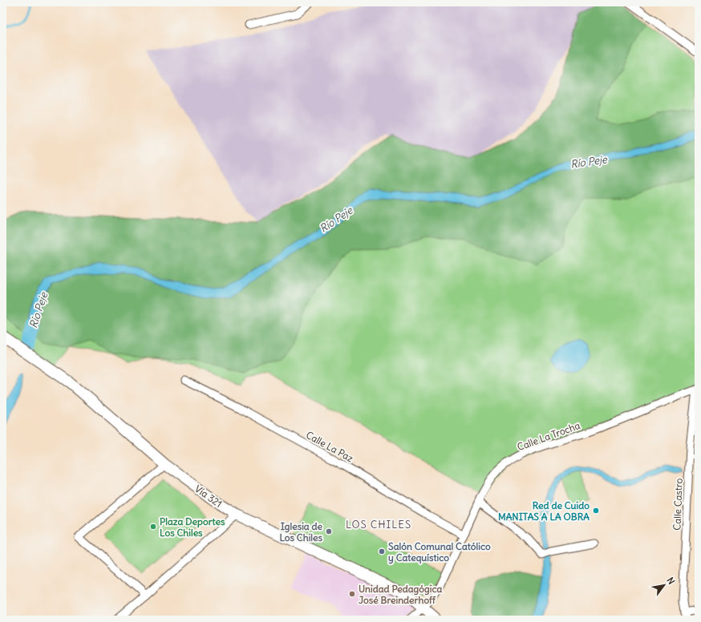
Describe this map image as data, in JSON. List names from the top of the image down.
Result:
{
  "streets": {
    "street": [
      "Calle La Trocha",
      "Calle La Paz",
      "Vía 321",
      "Calle Castro"
    ]
  },
  "crossings": [
    ["Calle La Trocha", "Calle La Paz"],
    ["Calle La Trocha", "Vía 321"],
    ["Calle La Trocha", "Calle Castro"]
  ],
  "districts": ["LOS CHILES"],
  "water": ["Río Peje"],
  "places": [
    "Red de Cuido MANITAS A LA OBRA",
    "Plaza Deportes Los Chiles",
    "Iglesia de Los Chiles",
    "Salón Comunal Católico y Catequístico",
    "Unidad Pedagógica José Breinderhoff"
  ],
  "north": "top right"
}
